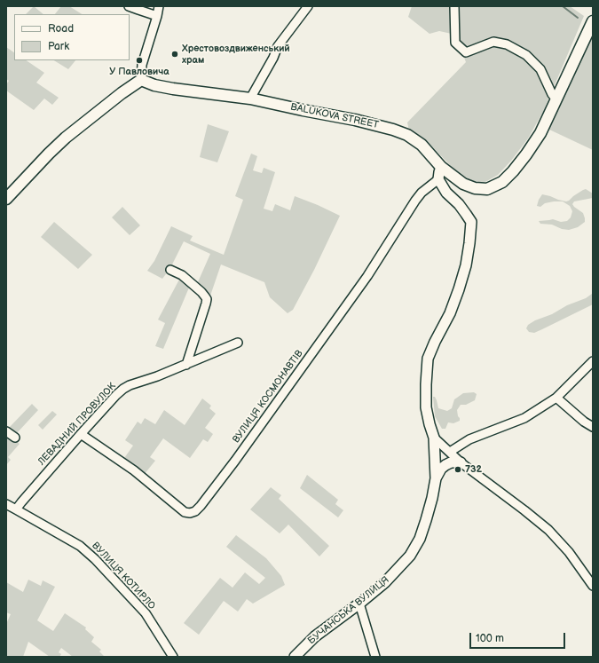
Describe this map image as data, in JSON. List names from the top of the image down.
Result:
{
  "streets": {
    "main road": ["BALUKOVA STREET"],
    "street": [
      "ВУЛИЦЯ КОСМОНАВТІВ",
      "ЛЕВАДНИЙ ПРОВУЛОК",
      "ВУЛИЦЯ КОТИРЛО",
      "БУЧАНСЬКА ВУЛИЦЯ"
    ]
  },
  "crossings": [
    ["ВУЛИЦЯ КОСМОНАВТІВ", "ЛЕВАДНИЙ ПРОВУЛОК"],
    ["ВУЛИЦЯ КОСМОНАВТІВ", "БУЧАНСЬКА ВУЛИЦЯ"],
    ["ЛЕВАДНИЙ ПРОВУЛОК", "ВУЛИЦЯ КОТИРЛО"]
  ],
  "places": ["Хрестовоздвиженський храм", "У Павловича", "732"],
  "legend": ["Road", "Park"],
  "scale_bar": "100 m"
}
